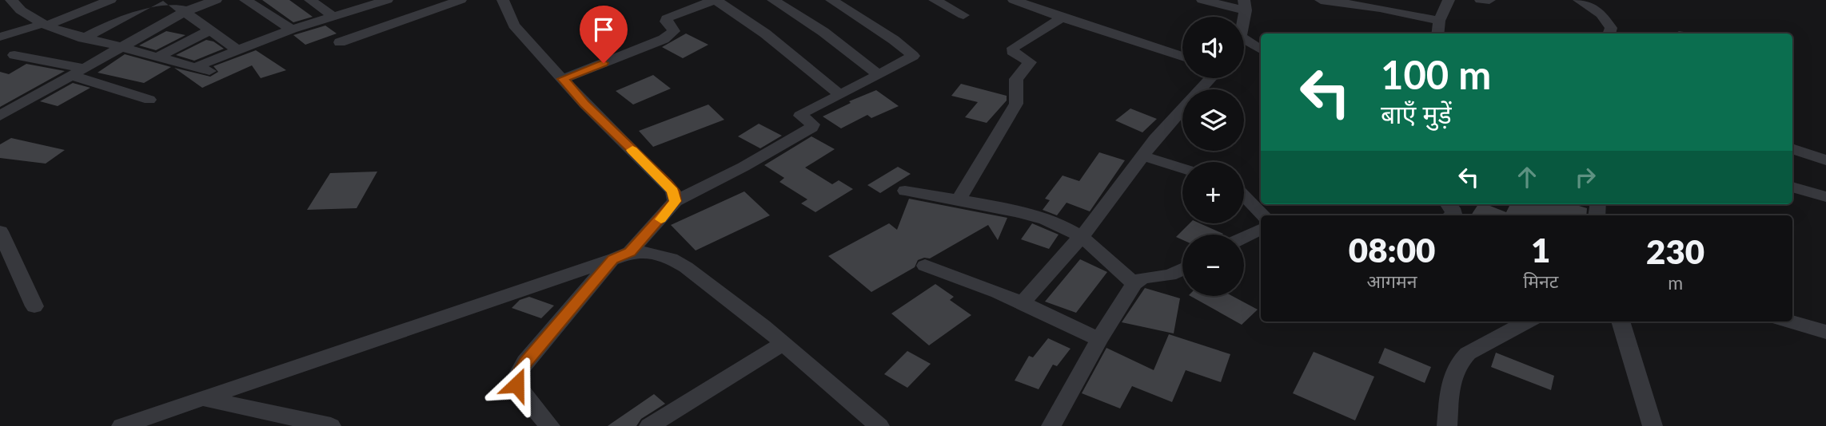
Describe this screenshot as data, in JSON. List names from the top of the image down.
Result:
{
  "page": {
    "map_buttons": ["+", "−"],
    "turn": ["100 m", "बाएँ मुड़ें"],
    "eta": [
      "08:00",
      "आगमन",
      "1",
      "मिनट",
      "230",
      "m"
    ]
  }
}
